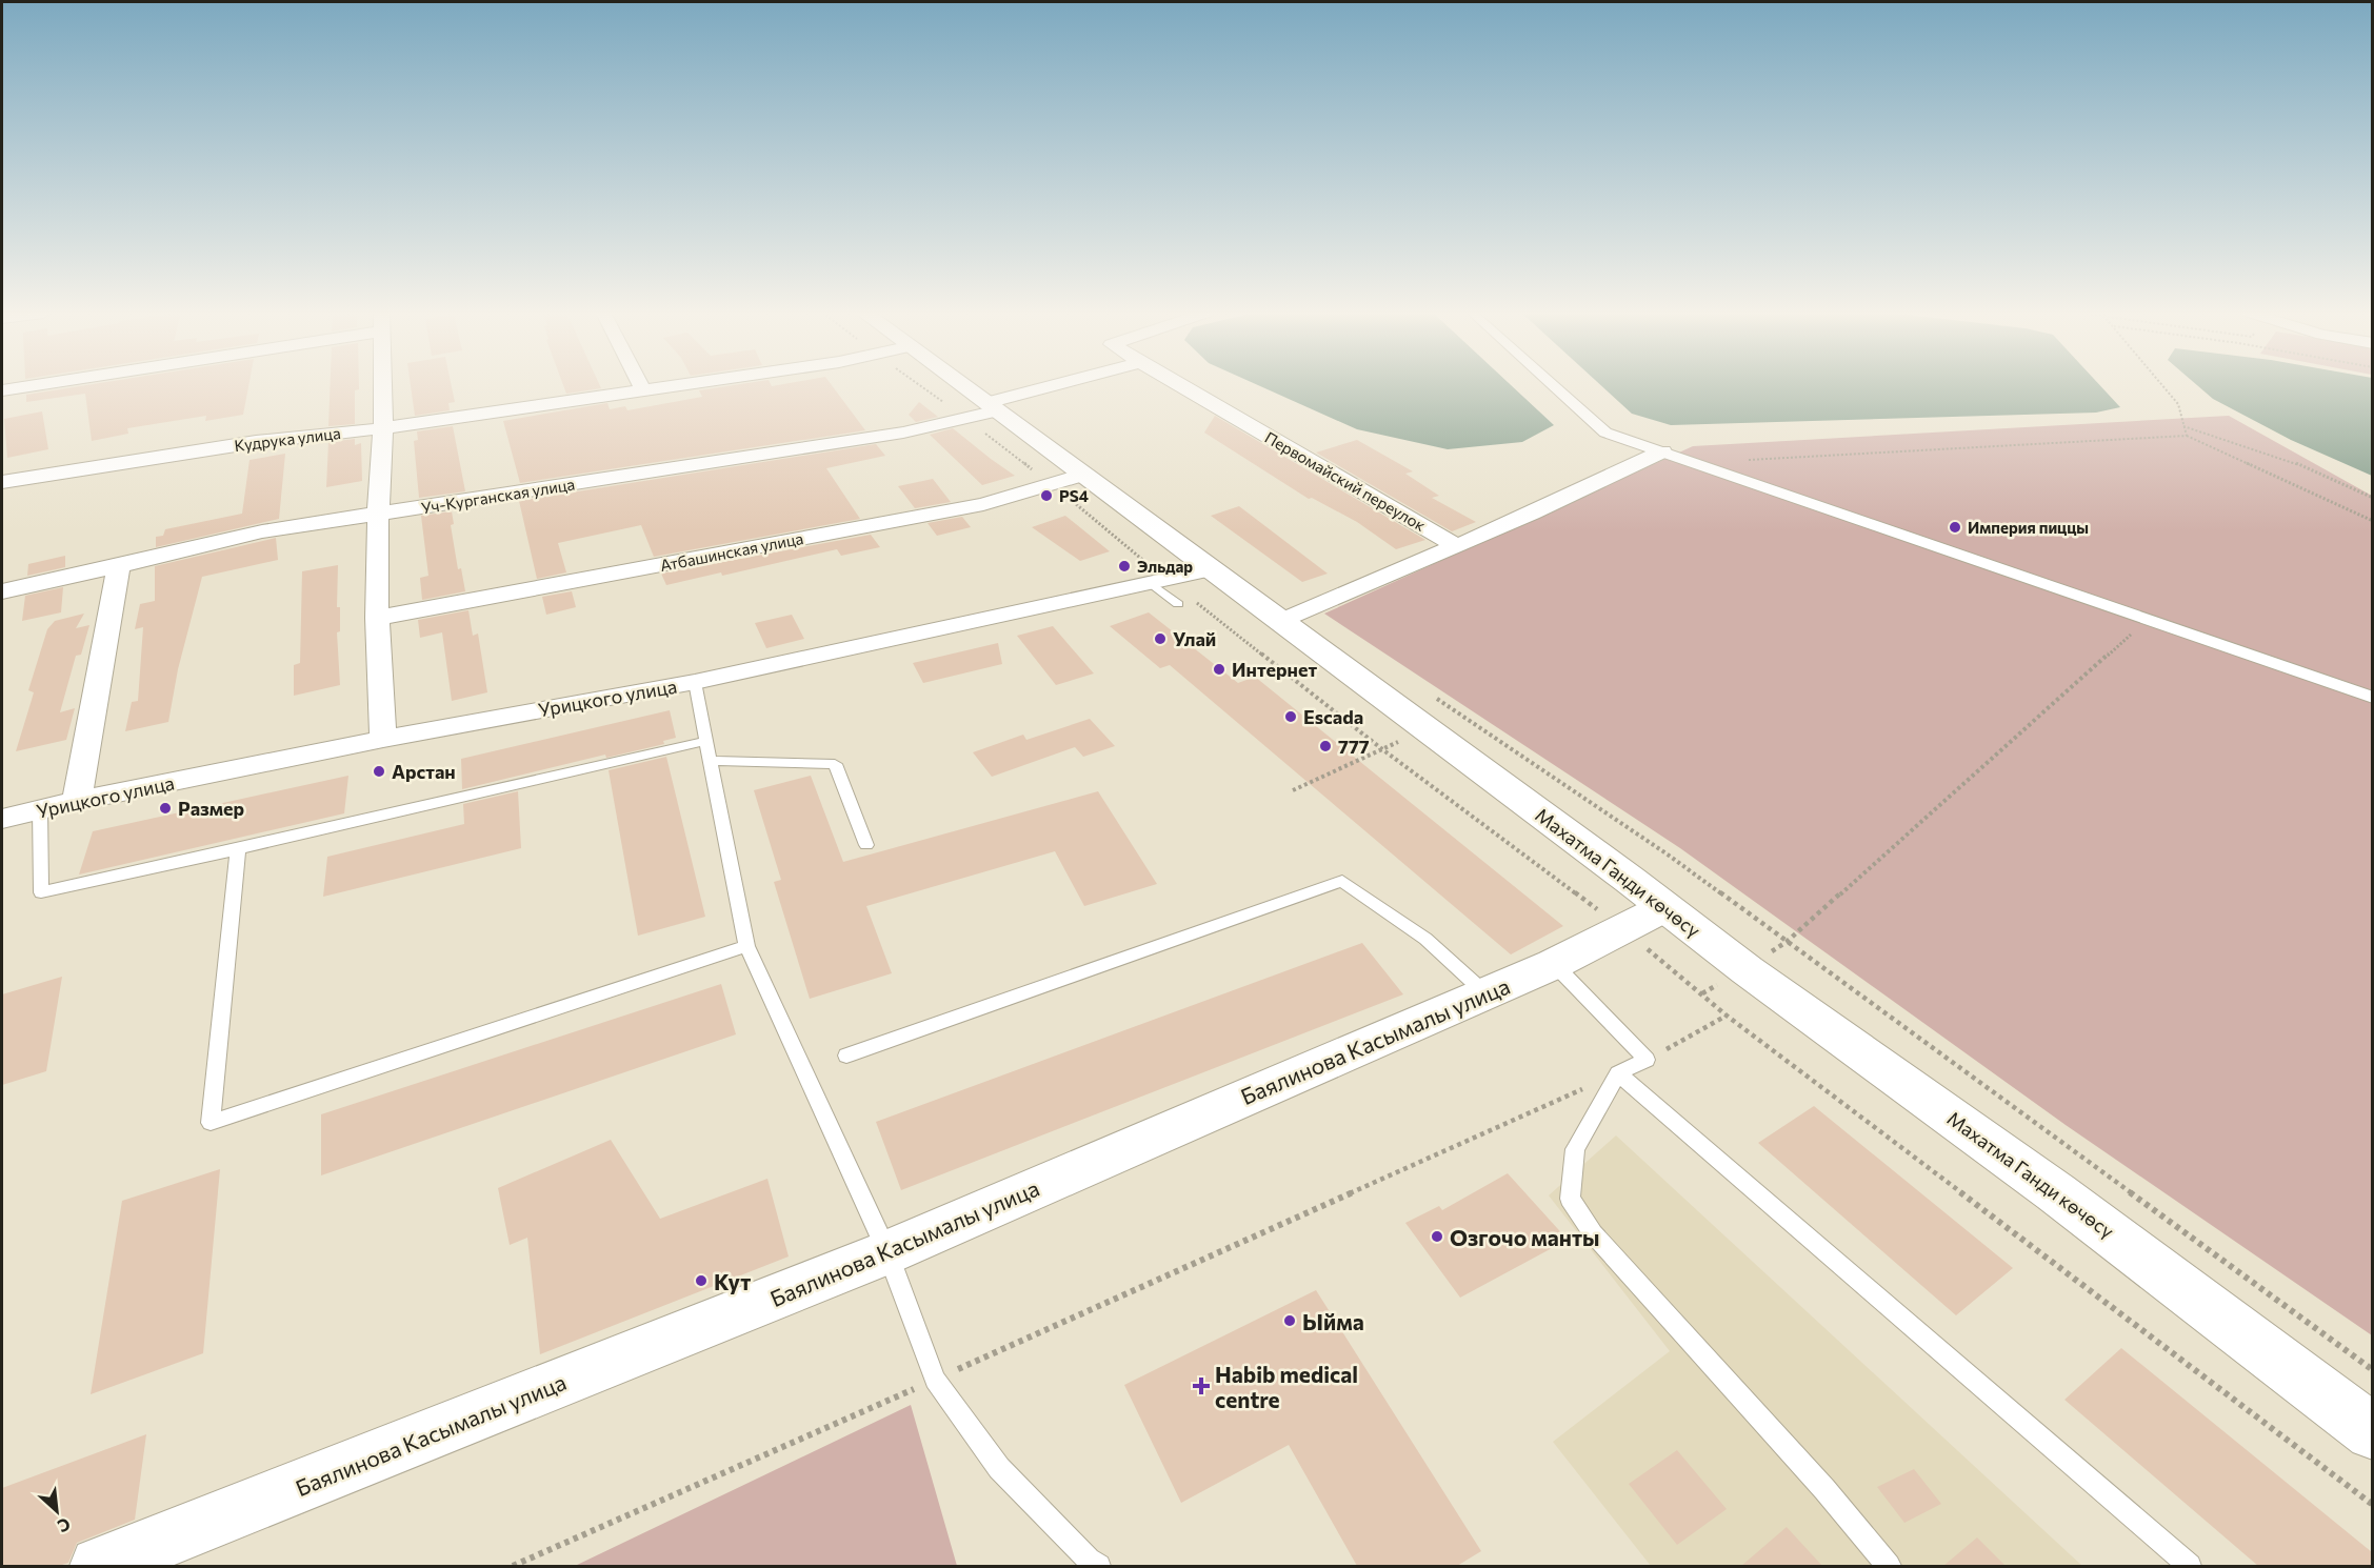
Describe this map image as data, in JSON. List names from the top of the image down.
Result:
{
  "streets": {
    "main road": ["Махатма Ганди көчөсү", "Баялинова Касымалы улица"],
    "street": [
      "Кудрука улица",
      "Первомайский переулок",
      "Уч-Курганская улица",
      "Атбашинская улица",
      "Урицкого улица"
    ]
  },
  "crossings": [
    ["Уч-Курганская улица", "Махатма Ганди көчөсү"],
    ["Атбашинская улица", "Махатма Ганди көчөсү"],
    ["Урицкого улица", "Махатма Ганди көчөсү"],
    ["Махатма Ганди көчөсү", "Баялинова Касымалы улица"]
  ],
  "places": {
    "other": [
      "PS4",
      "Империя пиццы",
      "Эльдар",
      "Улай",
      "Интернет",
      "Escada",
      "777",
      "Арстан",
      "Размер",
      "Озгочо манты",
      "Кут",
      "Ыйма"
    ],
    "health": ["Habib medical centre"]
  },
  "north": "bottom right"
}
